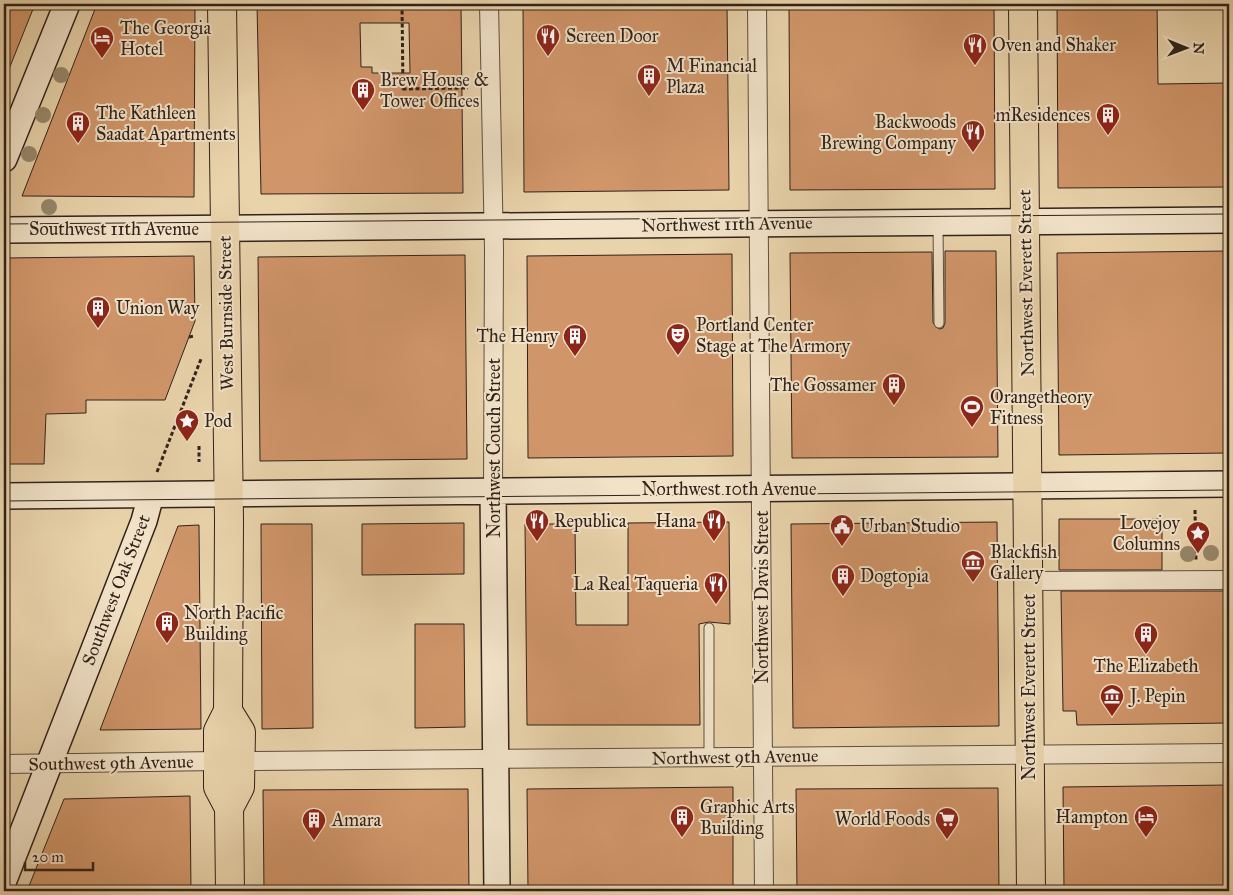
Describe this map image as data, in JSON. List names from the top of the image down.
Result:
{
  "streets": {
    "main road": ["Northwest Everett Street", "West Burnside Street"],
    "street": [
      "Northwest 11th Avenue",
      "Southwest 11th Avenue",
      "Northwest Couch Street",
      "Northwest 10th Avenue",
      "Southwest Oak Street",
      "Northwest Davis Street",
      "Northwest 9th Avenue",
      "Southwest 9th Avenue"
    ]
  },
  "crossings": [
    ["Northwest 11th Avenue", "Southwest 11th Avenue"],
    ["Northwest 11th Avenue", "Northwest Everett Street"],
    ["Northwest 11th Avenue", "West Burnside Street"],
    ["Northwest 11th Avenue", "Northwest Couch Street"],
    ["Northwest 11th Avenue", "Northwest Davis Street"],
    ["Southwest 11th Avenue", "West Burnside Street"],
    ["Northwest Everett Street", "Northwest 10th Avenue"],
    ["Northwest Everett Street", "Northwest 9th Avenue"],
    ["West Burnside Street", "Northwest 10th Avenue"],
    ["West Burnside Street", "Northwest 9th Avenue"],
    ["West Burnside Street", "Southwest 9th Avenue"],
    ["Northwest Couch Street", "Northwest 10th Avenue"],
    ["Northwest Couch Street", "Northwest 9th Avenue"],
    ["Northwest 10th Avenue", "Southwest Oak Street"],
    ["Northwest 10th Avenue", "Northwest Davis Street"],
    ["Southwest Oak Street", "Southwest 9th Avenue"],
    ["Northwest Davis Street", "Northwest 9th Avenue"],
    ["Northwest 9th Avenue", "Southwest 9th Avenue"]
  ],
  "places": {
    "restaurant": [
      "Screen Door",
      "Oven and Shaker",
      "Backwoods Brewing Company",
      "Republica",
      "Hana",
      "La Real Taqueria"
    ],
    "hotel": ["The Georgia Hotel", "Hampton"],
    "building": [
      "M Financial Plaza",
      "Brew House & Tower Offices",
      "mResidences",
      "The Kathleen Saadat Apartments",
      "Union Way",
      "The Henry",
      "The Gossamer",
      "Dogtopia",
      "North Pacific Building",
      "The Elizabeth",
      "Graphic Arts Building",
      "Amara"
    ],
    "theatre": ["Portland Center Stage at The Armory"],
    "sports": ["Orangetheory Fitness"],
    "place": ["Pod", "Lovejoy Columns"],
    "public building": ["Urban Studio"],
    "museum": ["Blackfish Gallery", "J. Pepin"],
    "supermarket": ["World Foods"]
  },
  "scale_bar": "20 m",
  "north": "right"
}
